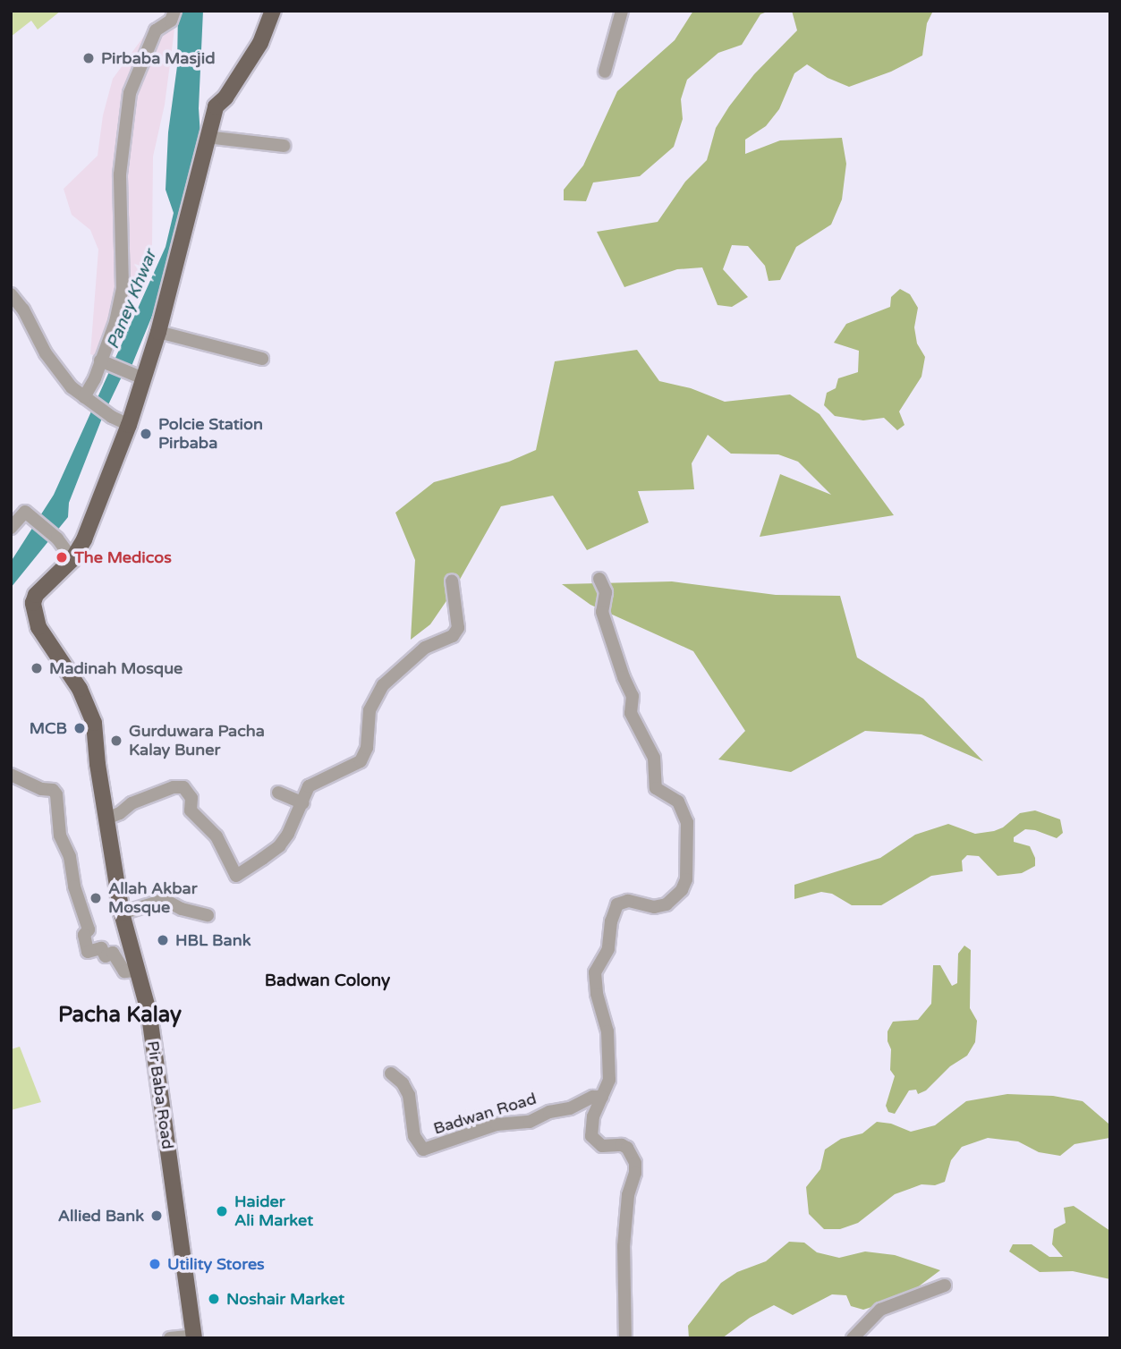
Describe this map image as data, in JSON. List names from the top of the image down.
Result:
{
  "streets": {
    "main road": ["Pir Baba Road"],
    "street": ["Badwan Road"]
  },
  "districts": ["Badwan Colony", "Pacha Kalay"],
  "water": ["Paney Khwar"],
  "places": [
    "Pirbaba Masjid",
    "Polcie Station Pirbaba",
    "The Medicos",
    "Madinah Mosque",
    "MCB",
    "Gurduwara Pacha Kalay Buner",
    "Allah Akbar Mosque",
    "HBL Bank",
    "Haider Ali Market",
    "Allied Bank",
    "Utility Stores",
    "Noshair Market"
  ]
}
